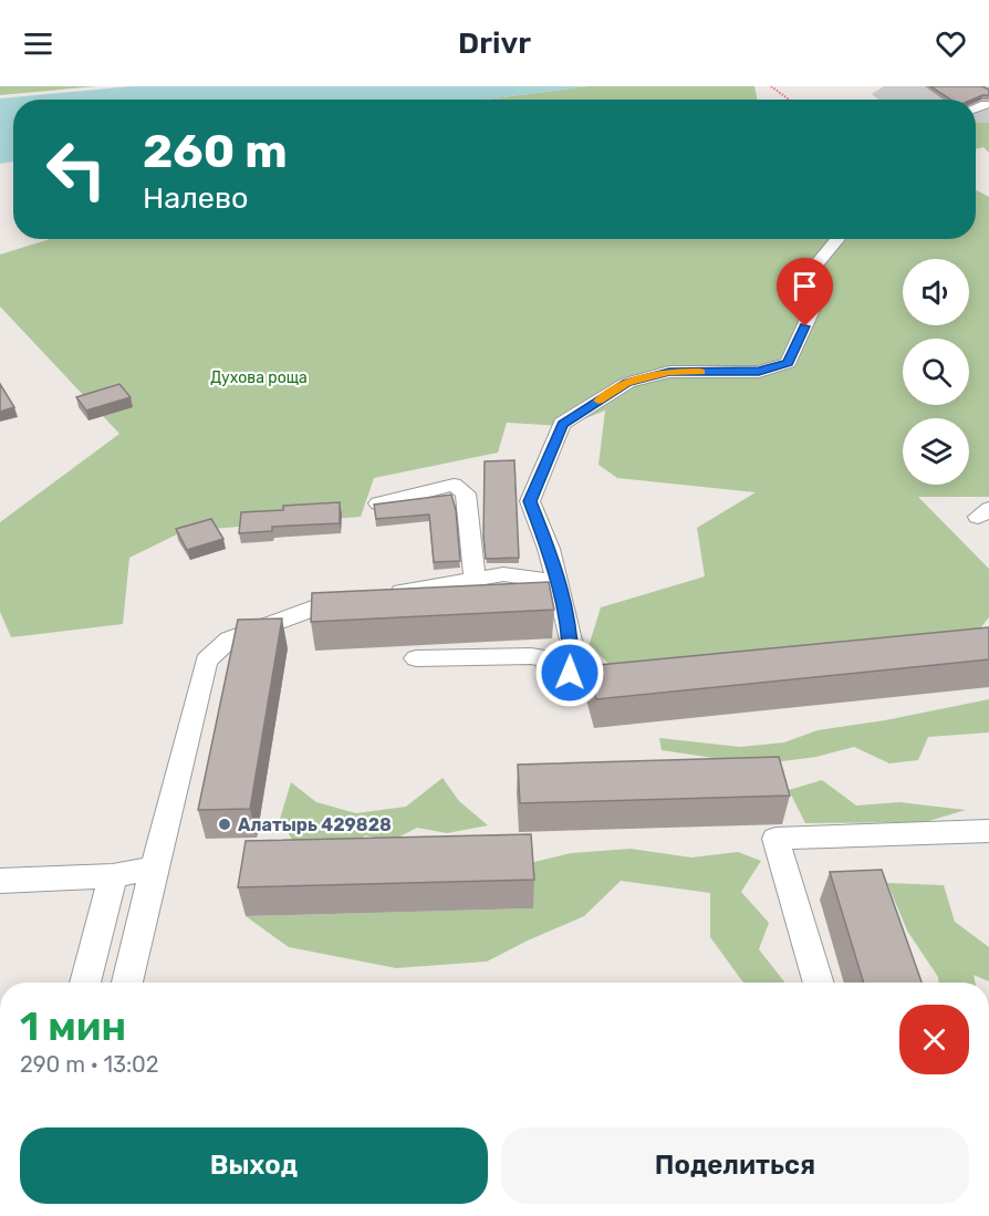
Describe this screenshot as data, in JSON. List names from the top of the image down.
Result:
{
  "parks": ["Духова роща"],
  "places": ["Алатырь 429828"],
  "page": {
    "header": "Drivr",
    "turn": ["260 m", "Налево"],
    "heading": ["1 мин", "290 m · 13:02"],
    "buttons": ["Выход", "Поделиться"]
  }
}
